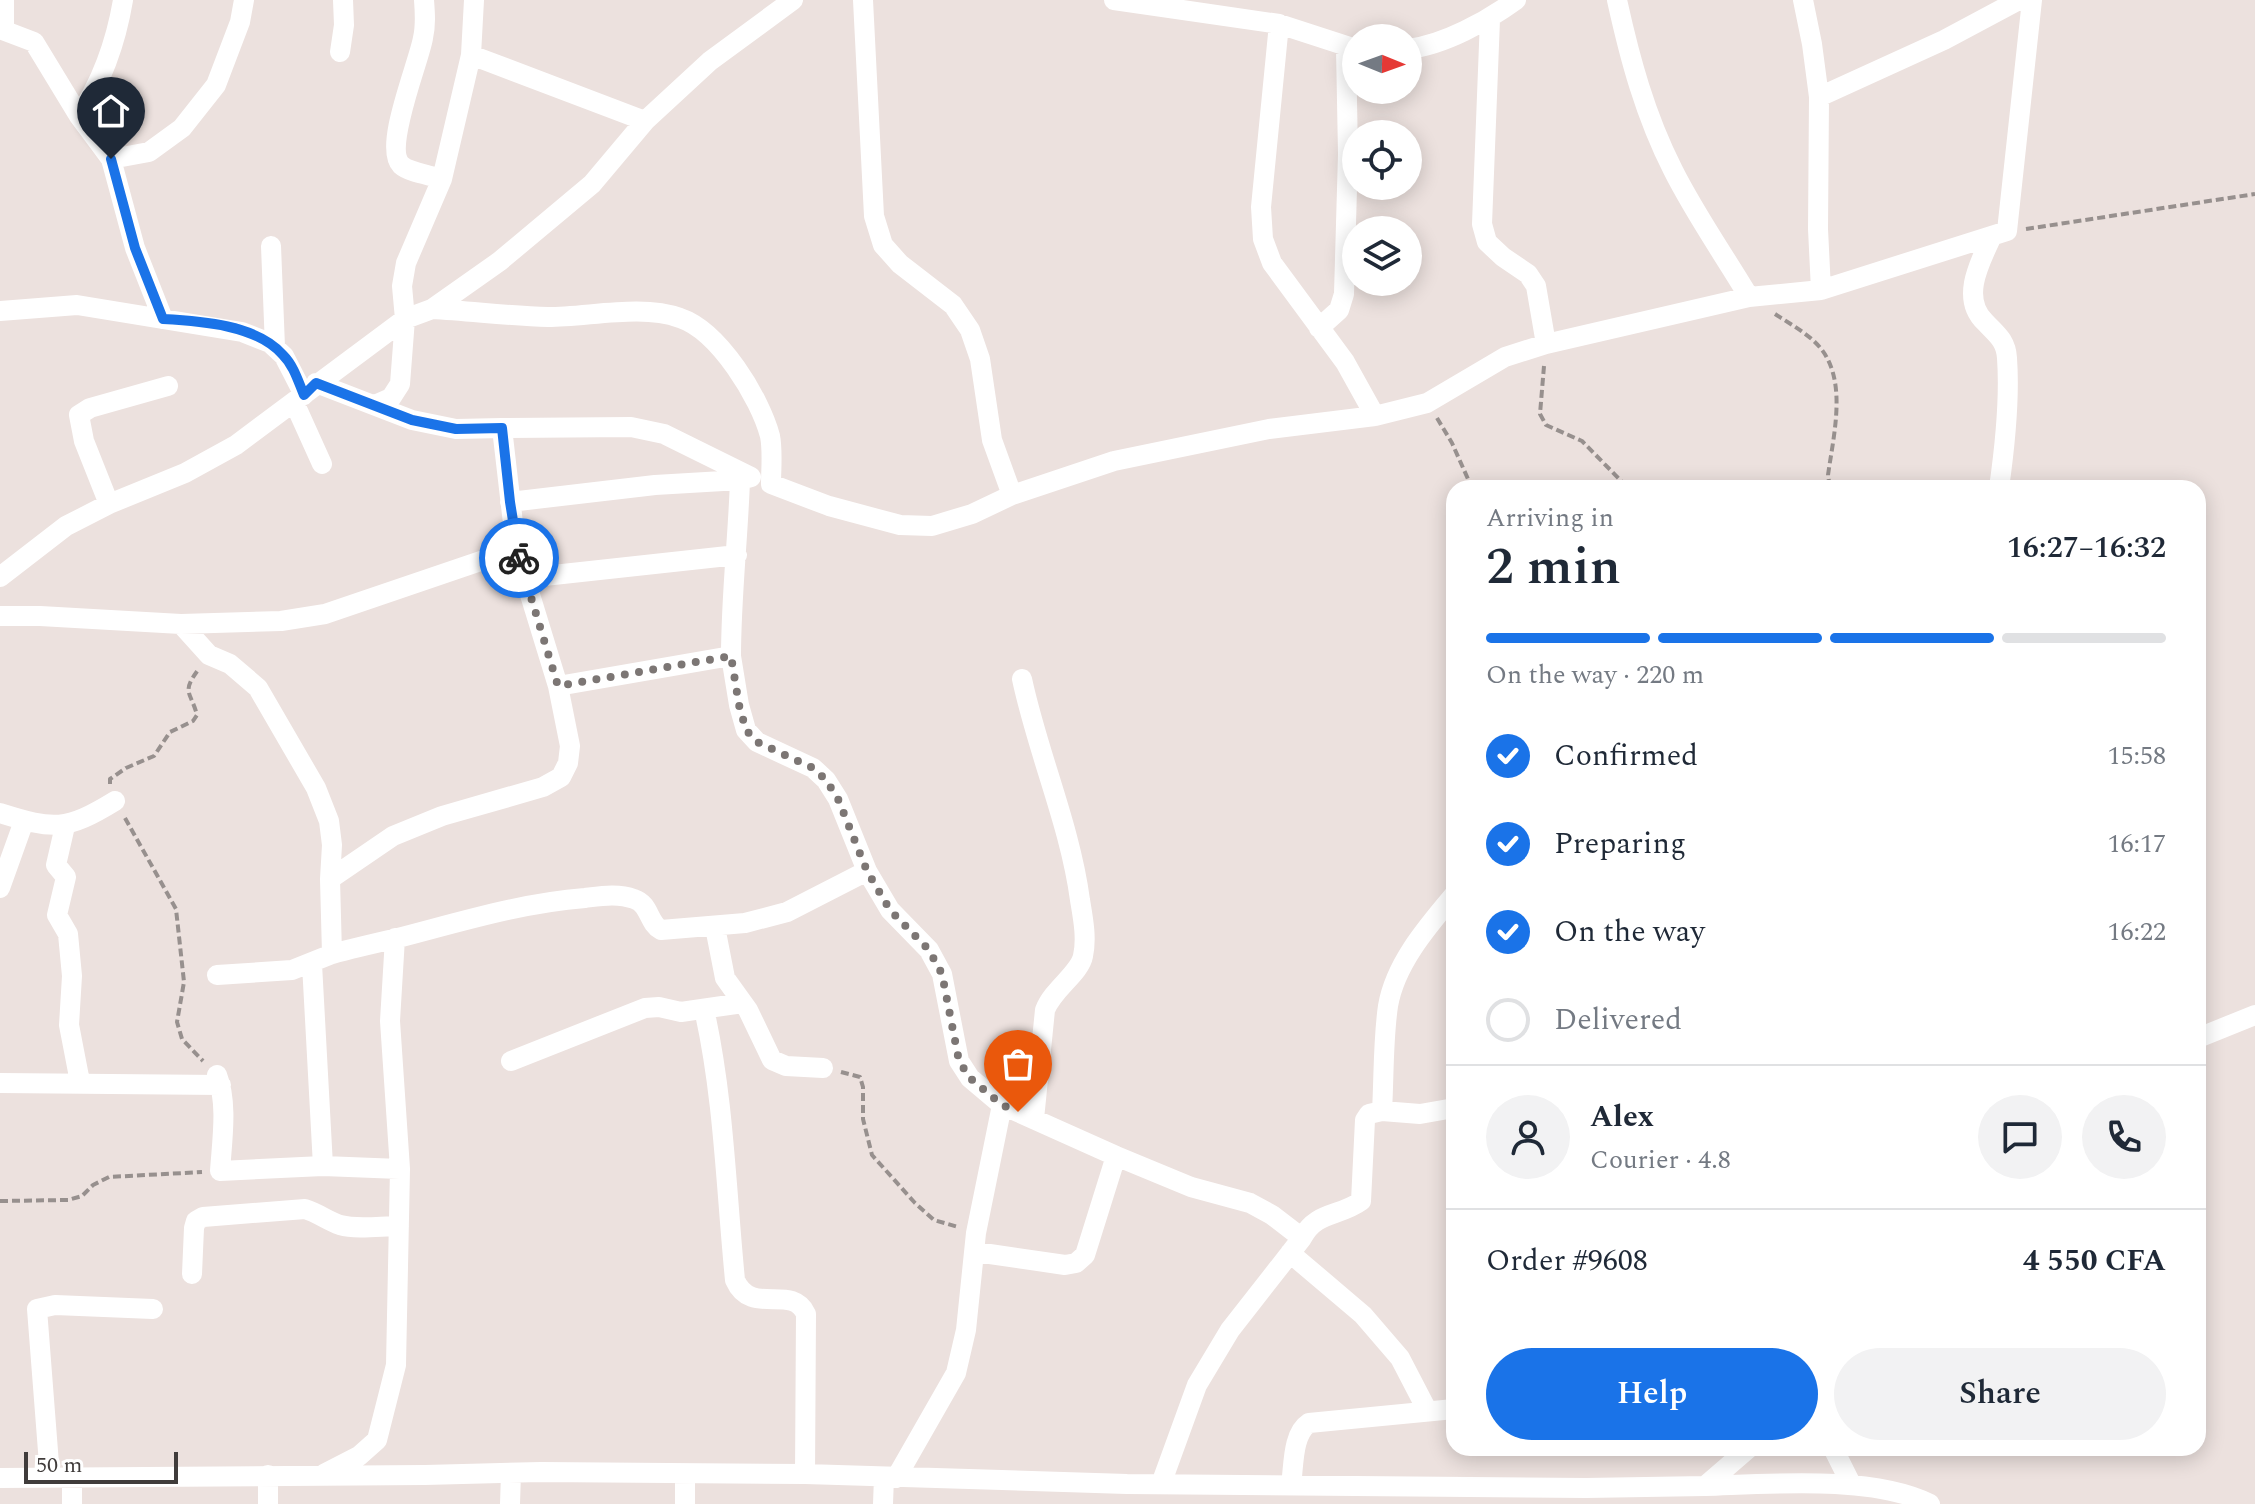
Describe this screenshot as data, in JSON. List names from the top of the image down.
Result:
{
  "scale_bar": "50 m",
  "north": "right",
  "page": {
    "heading": ["2 min", "Arriving in", "16:27–16:32"],
    "panel": [
      "Alex",
      "Courier · 4.8",
      "Order #9608",
      "4 550 CFA"
    ],
    "bar": "On the way · 220 m",
    "list": [
      ["Confirmed", "15:58"],
      ["Preparing", "16:17"],
      ["On the way", "16:22"],
      "Delivered"
    ],
    "buttons": ["Help", "Share"],
    "scale": "50 m"
  }
}
